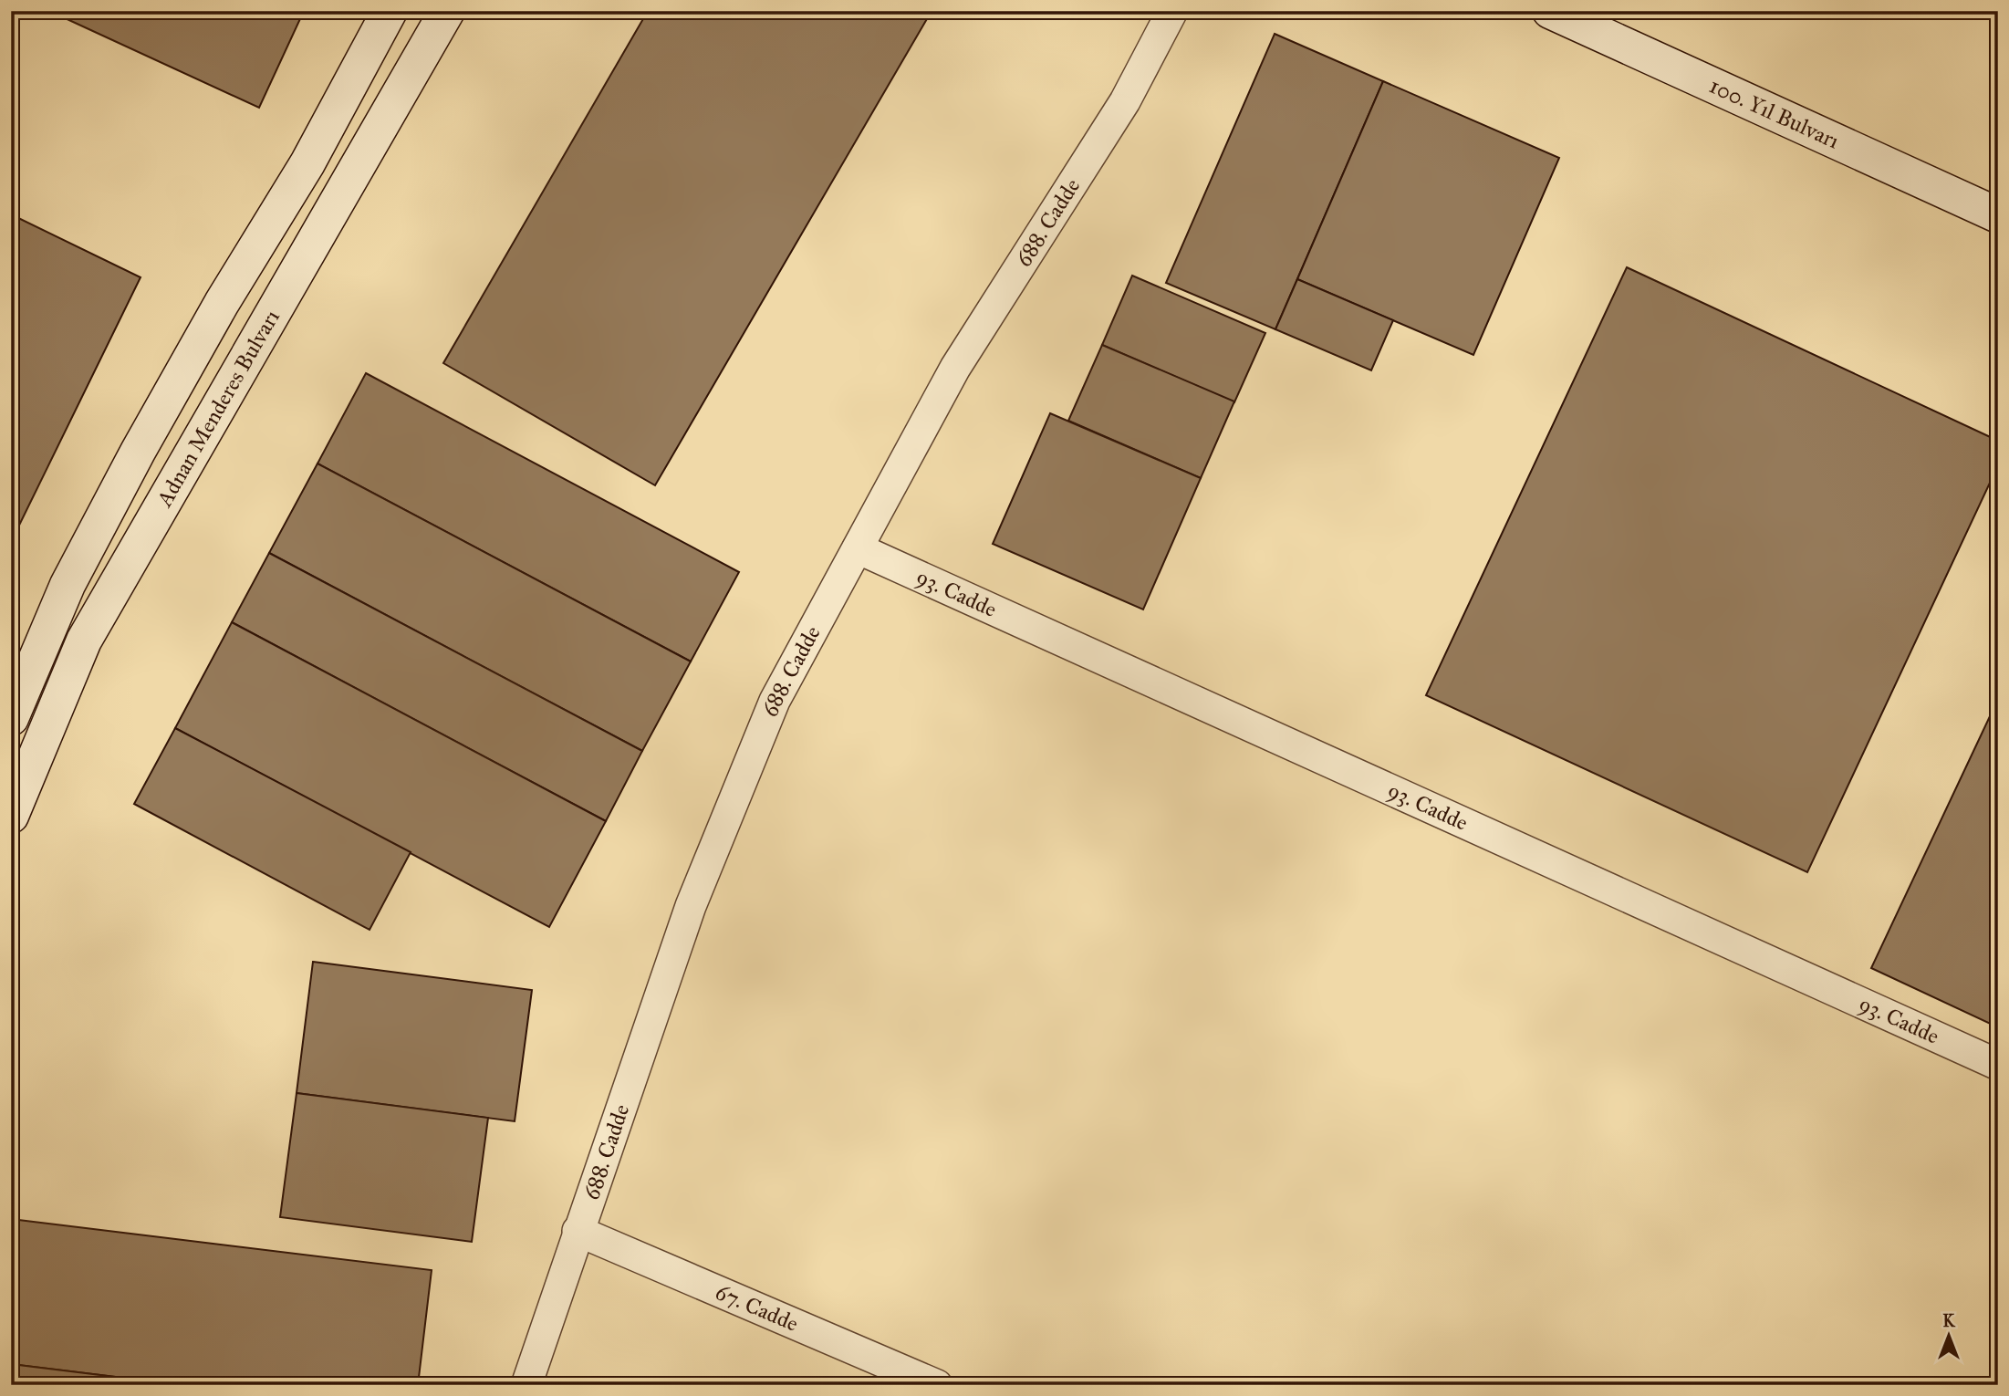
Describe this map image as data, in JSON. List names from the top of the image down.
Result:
{
  "streets": {
    "street": [
      "100. Yıl Bulvarı",
      "688. Cadde",
      "Adnan Menderes Bulvarı",
      "93. Cadde",
      "67. Cadde"
    ]
  },
  "crossings": [
    ["688. Cadde", "93. Cadde"],
    ["688. Cadde", "67. Cadde"]
  ],
  "north": "top"
}
